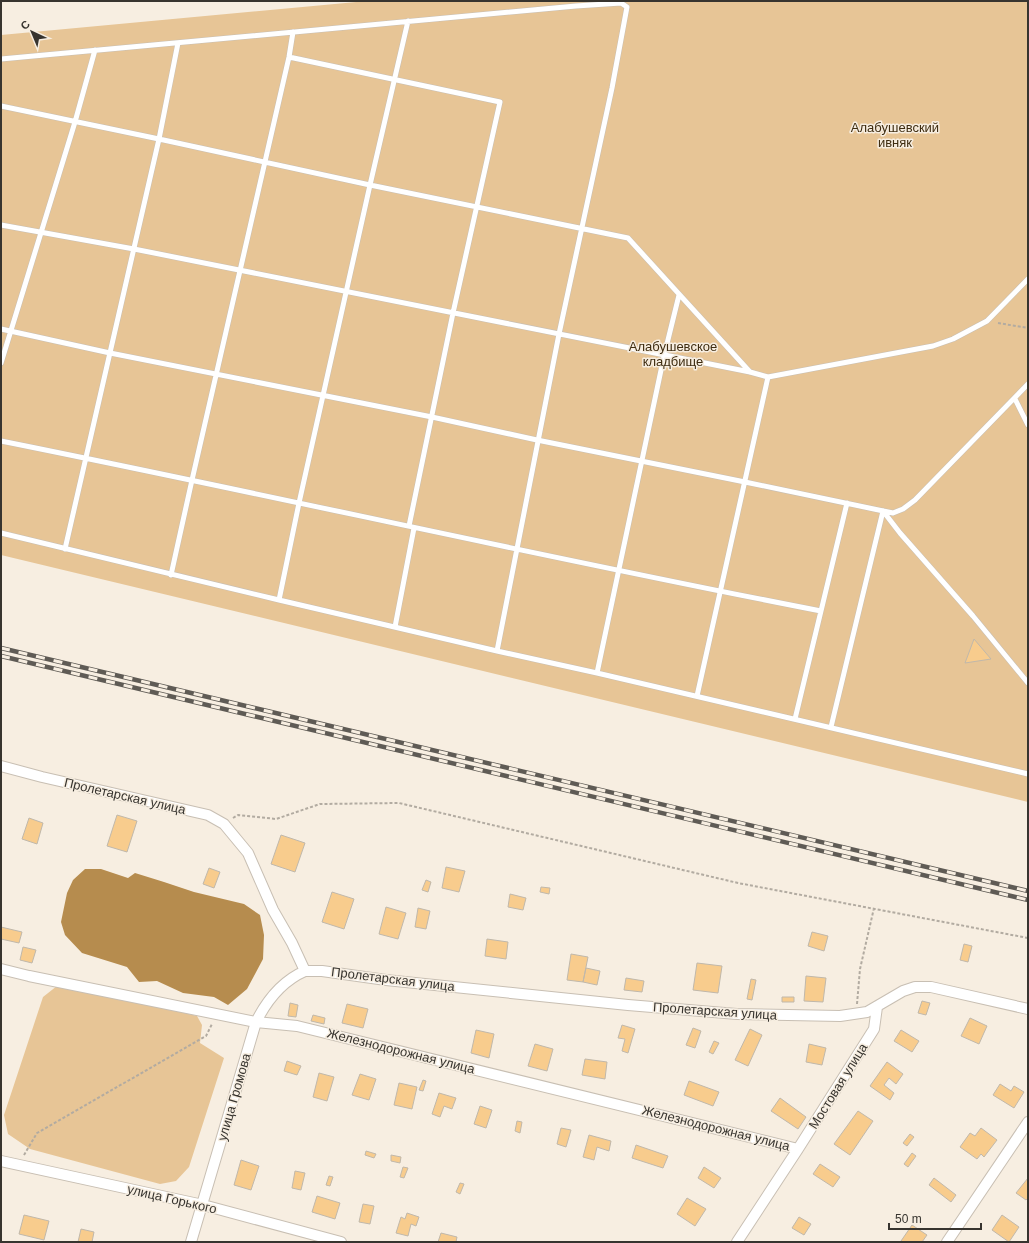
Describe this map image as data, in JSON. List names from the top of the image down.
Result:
{
  "streets": {
    "street": [
      "Пролетарская улица",
      "Железнодорожная улица",
      "Мостовая улица",
      "улица Громова",
      "улица Горького"
    ]
  },
  "crossings": [
    ["Пролетарская улица", "Мостовая улица"],
    ["Пролетарская улица", "улица Громова"],
    ["Железнодорожная улица", "Мостовая улица"],
    ["Железнодорожная улица", "улица Громова"],
    ["улица Громова", "улица Горького"]
  ],
  "parks": ["Алабушевский ивняк", "Алабушевское кладбище"],
  "scale_bar": "50 m",
  "north": "top left"
}
